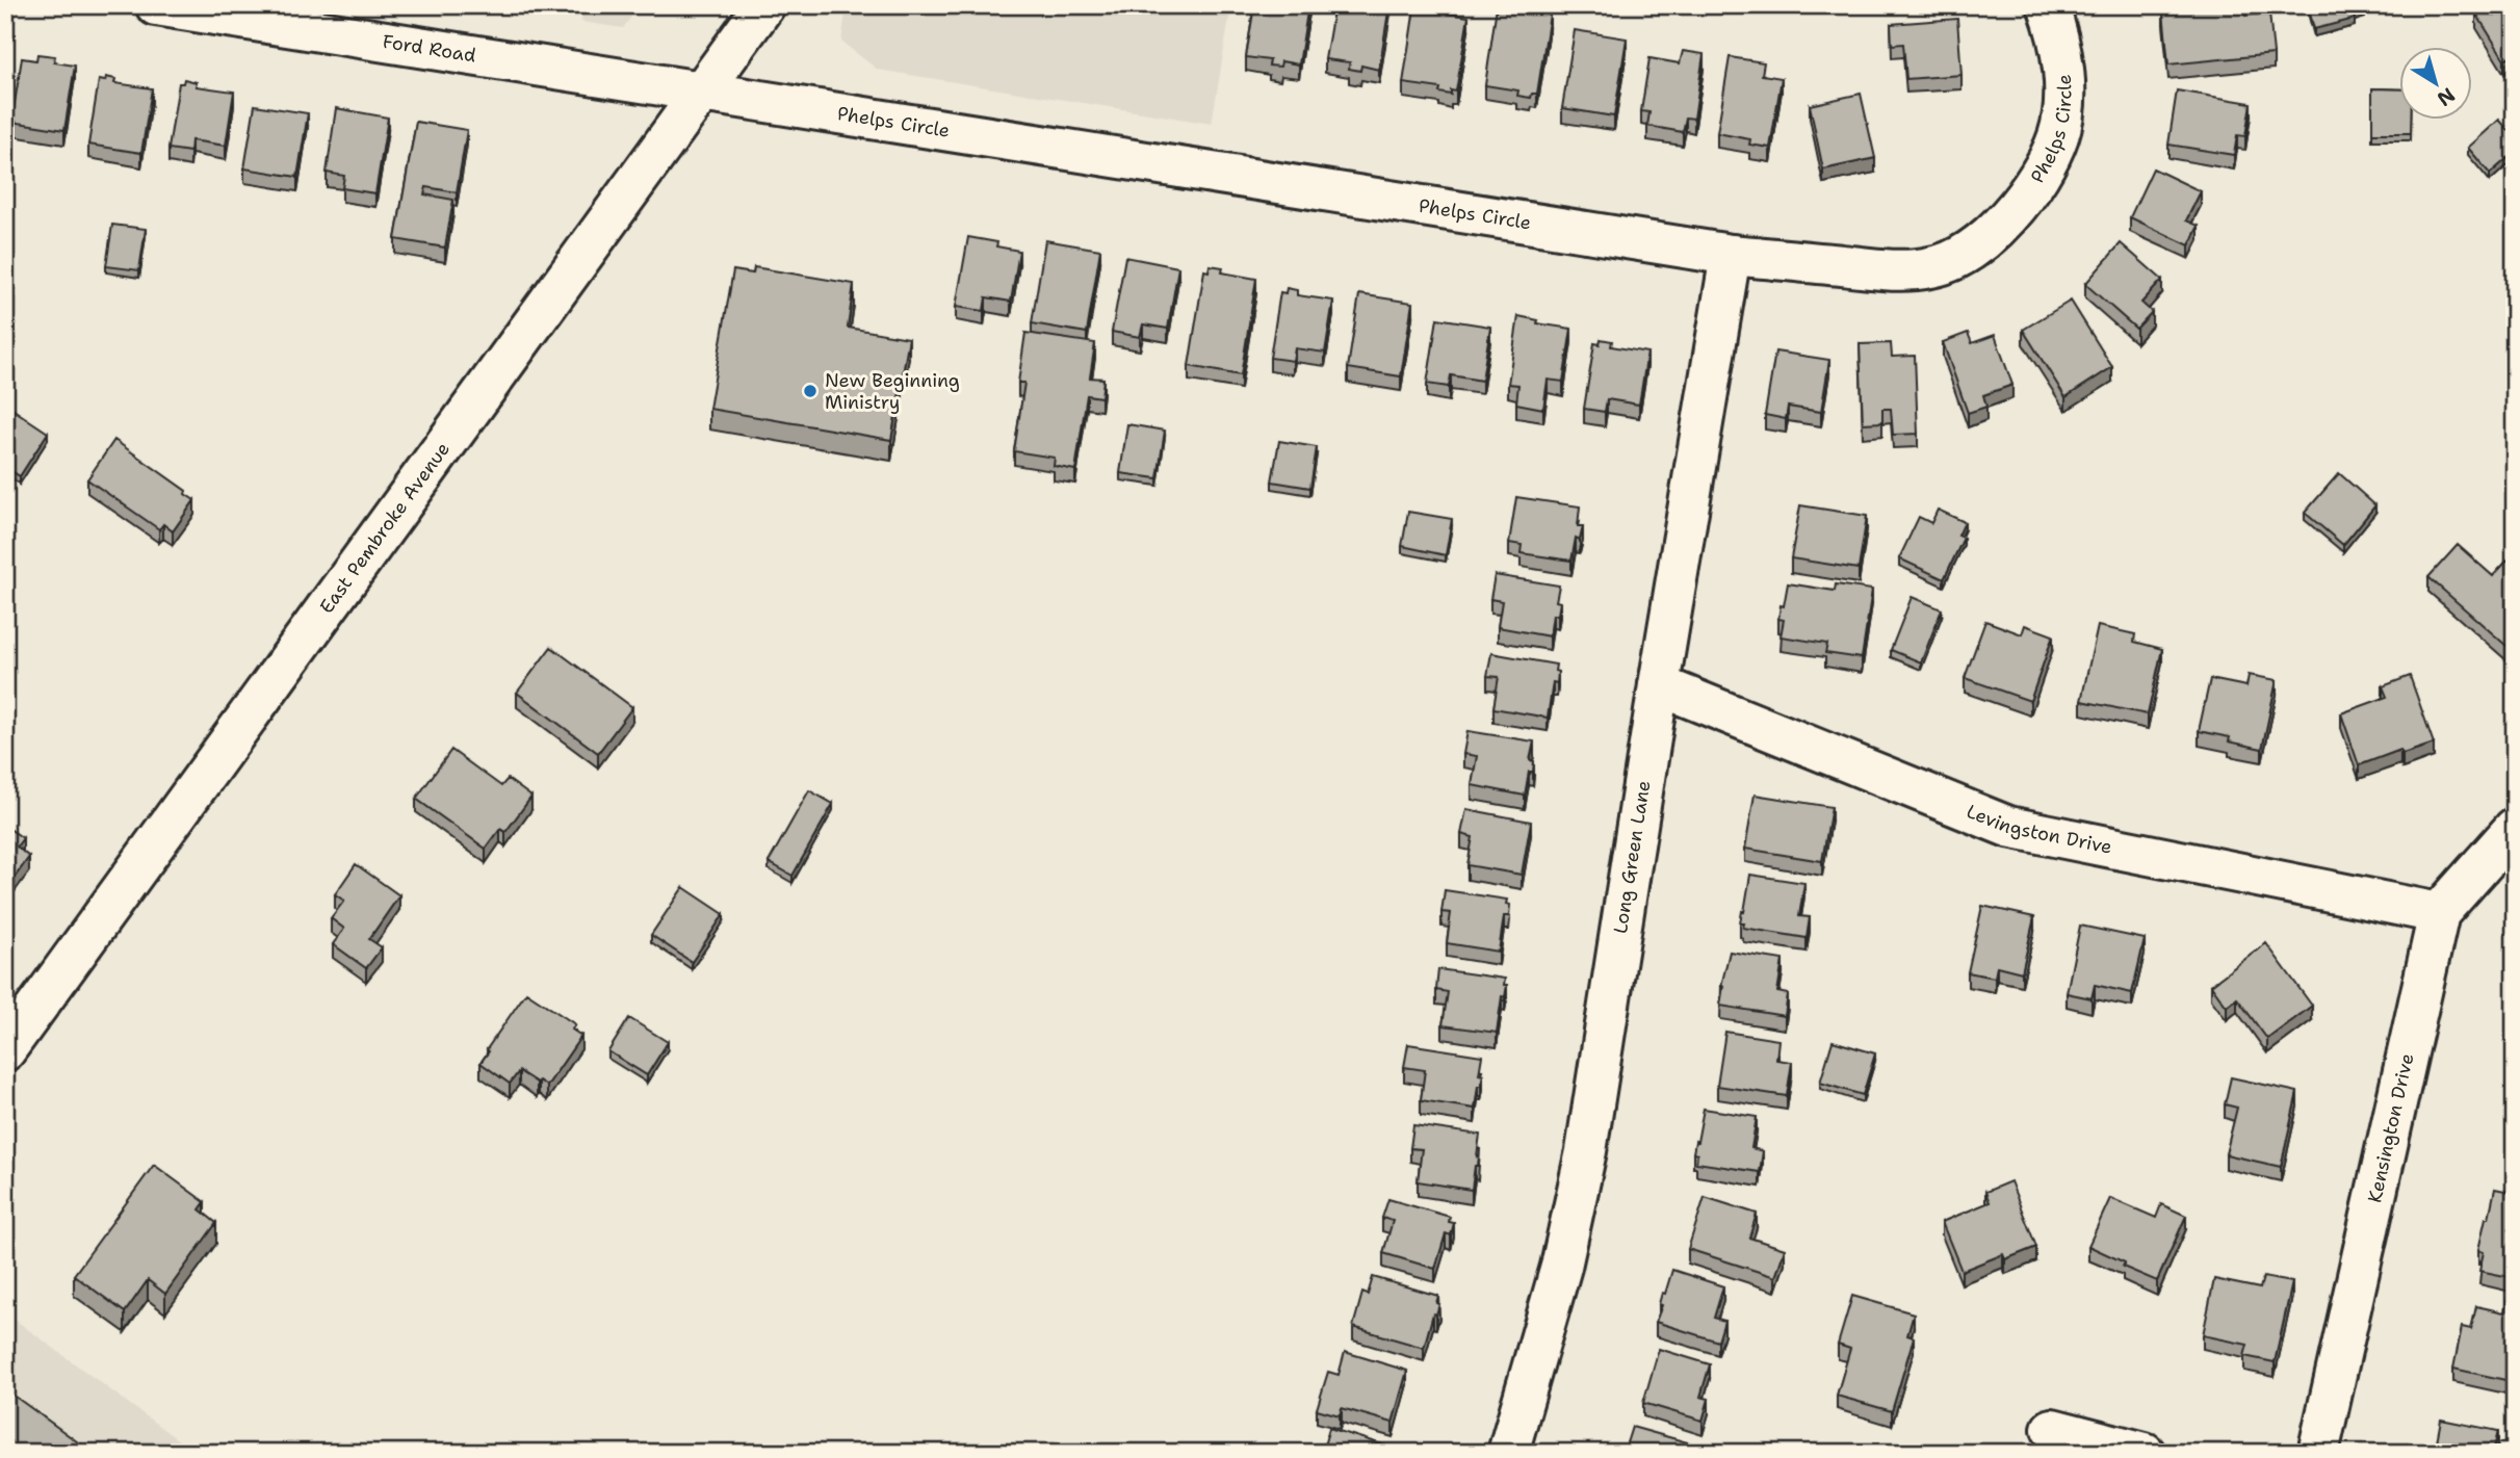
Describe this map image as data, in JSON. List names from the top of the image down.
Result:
{
  "streets": {
    "street": [
      "Ford Road",
      "Phelps Circle",
      "East Pembroke Avenue",
      "Levingston Drive",
      "Long Green Lane",
      "Kensington Drive"
    ]
  },
  "crossings": [
    ["Ford Road", "Phelps Circle"],
    ["Ford Road", "East Pembroke Avenue"],
    ["Phelps Circle", "East Pembroke Avenue"],
    ["Phelps Circle", "Long Green Lane"],
    ["Levingston Drive", "Long Green Lane"],
    ["Levingston Drive", "Kensington Drive"]
  ],
  "places": ["New Beginning Ministry"],
  "north": "bottom right"
}
